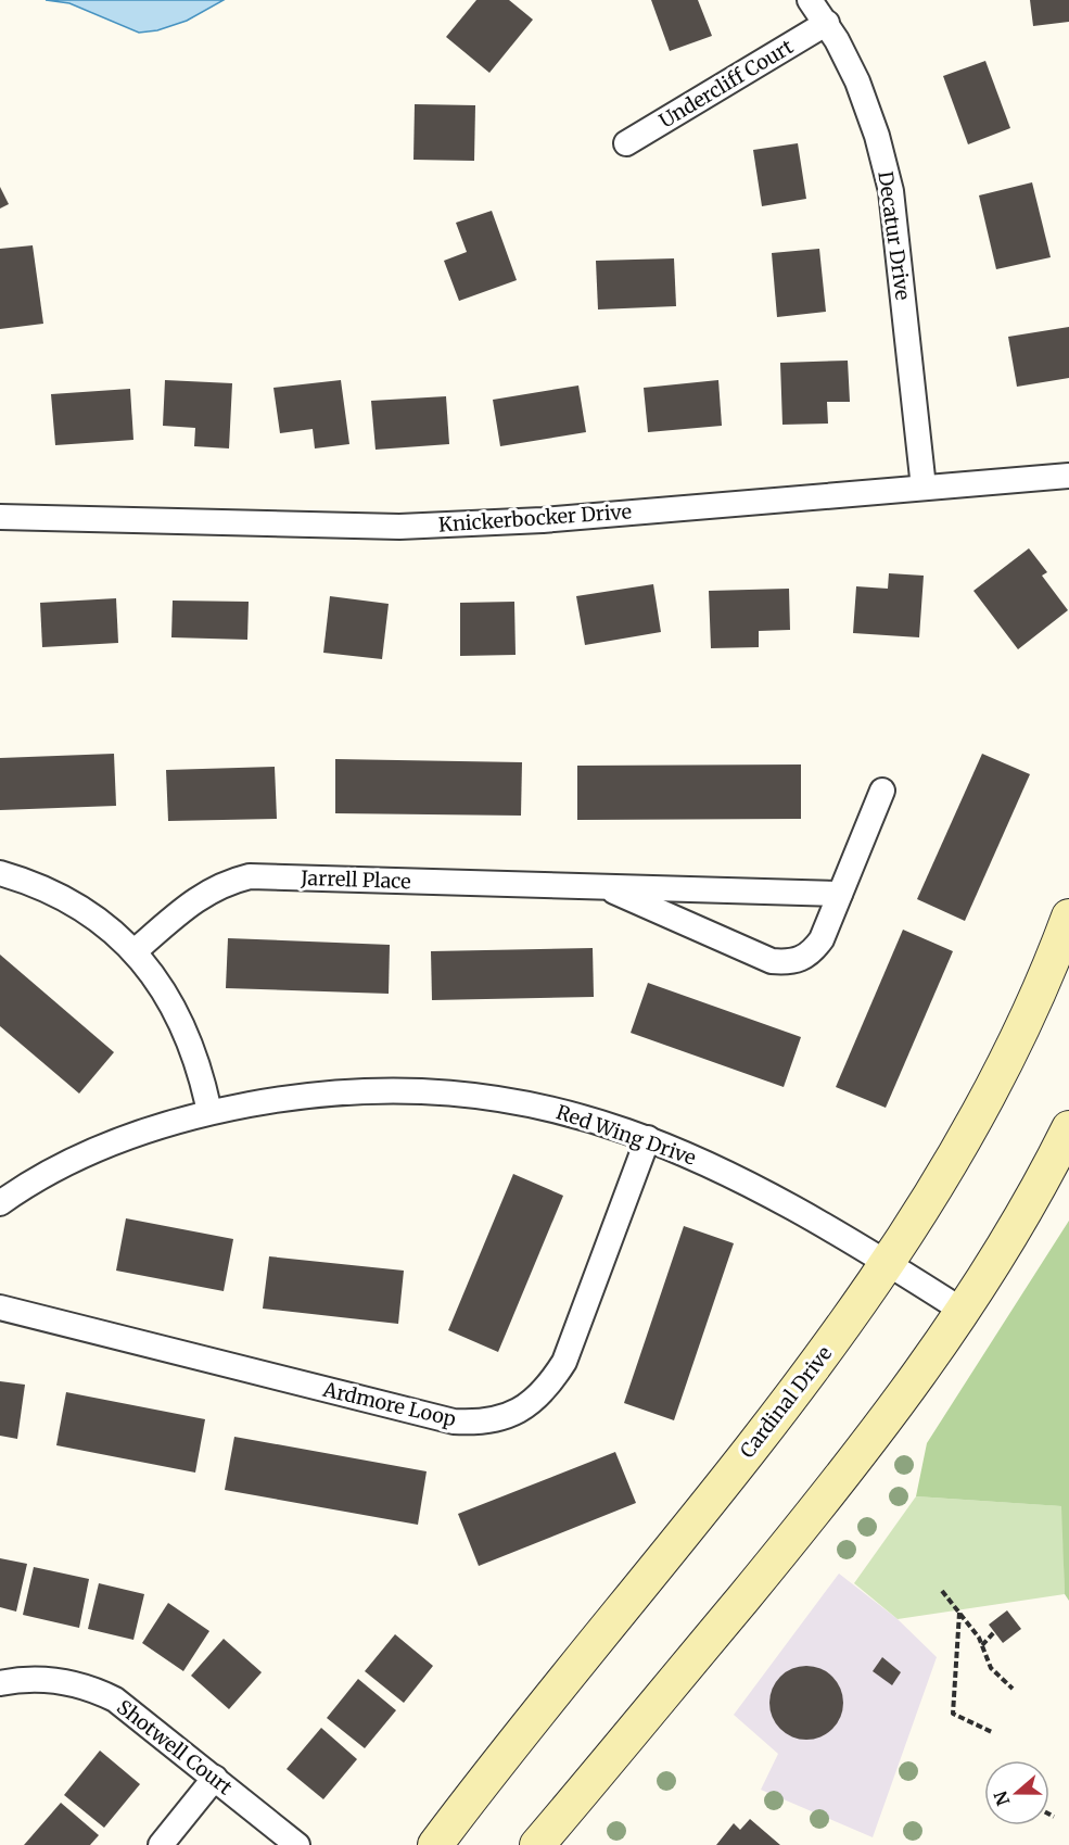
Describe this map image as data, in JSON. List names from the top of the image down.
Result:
{
  "streets": {
    "main road": ["Cardinal Drive"],
    "street": [
      "Undercliff Court",
      "Decatur Drive",
      "Knickerbocker Drive",
      "Jarrell Place",
      "Red Wing Drive",
      "Ardmore Loop",
      "Shotwell Court"
    ]
  },
  "crossings": [
    ["Undercliff Court", "Decatur Drive"],
    ["Decatur Drive", "Knickerbocker Drive"],
    ["Red Wing Drive", "Cardinal Drive"],
    ["Red Wing Drive", "Ardmore Loop"]
  ],
  "north": "left"
}
